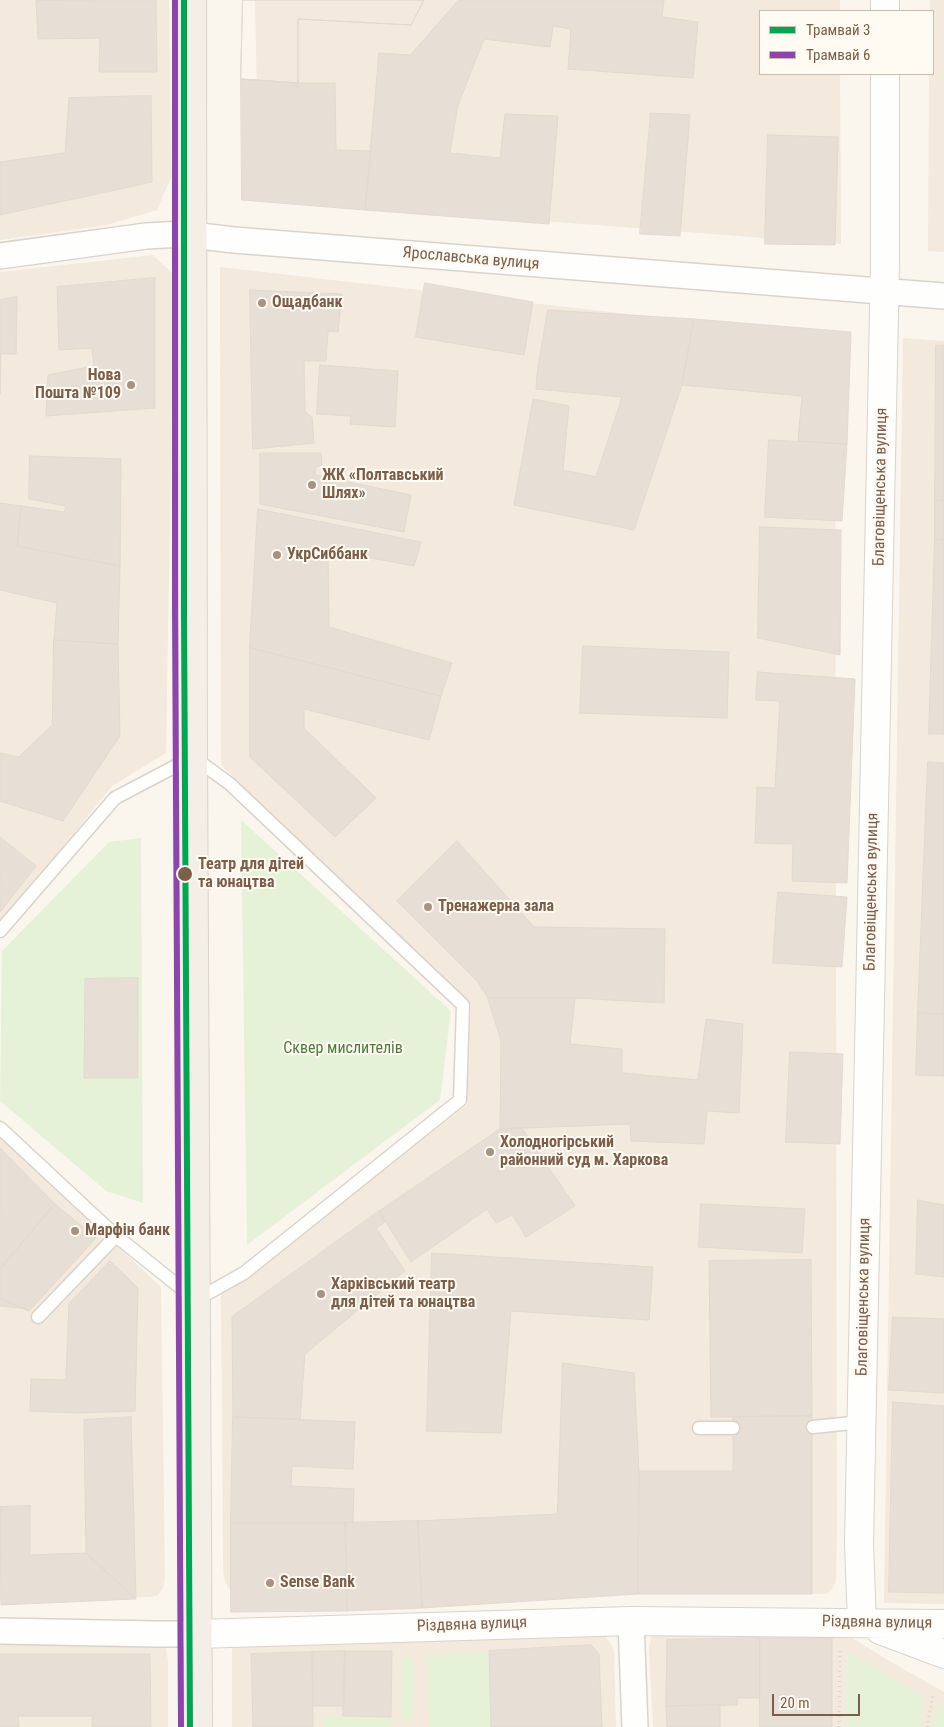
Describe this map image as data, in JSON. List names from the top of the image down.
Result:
{
  "streets": {
    "street": ["Ярославська вулиця", "Благовіщенська вулиця", "Різдвяна вулиця"]
  },
  "crossings": [
    ["Ярославська вулиця", "Благовіщенська вулиця"],
    ["Благовіщенська вулиця", "Різдвяна вулиця"]
  ],
  "parks": ["Сквер мислителів"],
  "places": [
    "Ощадбанк",
    "Нова Пошта №109",
    "ЖК «Полтавський Шлях»",
    "УкрСиббанк",
    "Театр для дітей та юнацтва",
    "Тренажерна зала",
    "Холодногірський районний суд м. Харкова",
    "Марфін банк",
    "Харківський театр для дітей та юнацтва",
    "Sense Bank"
  ],
  "lines": ["tram line 3", "tram line 6"],
  "legend": ["Трамвай 3", "Трамвай 6"],
  "scale_bar": "20 m"
}
